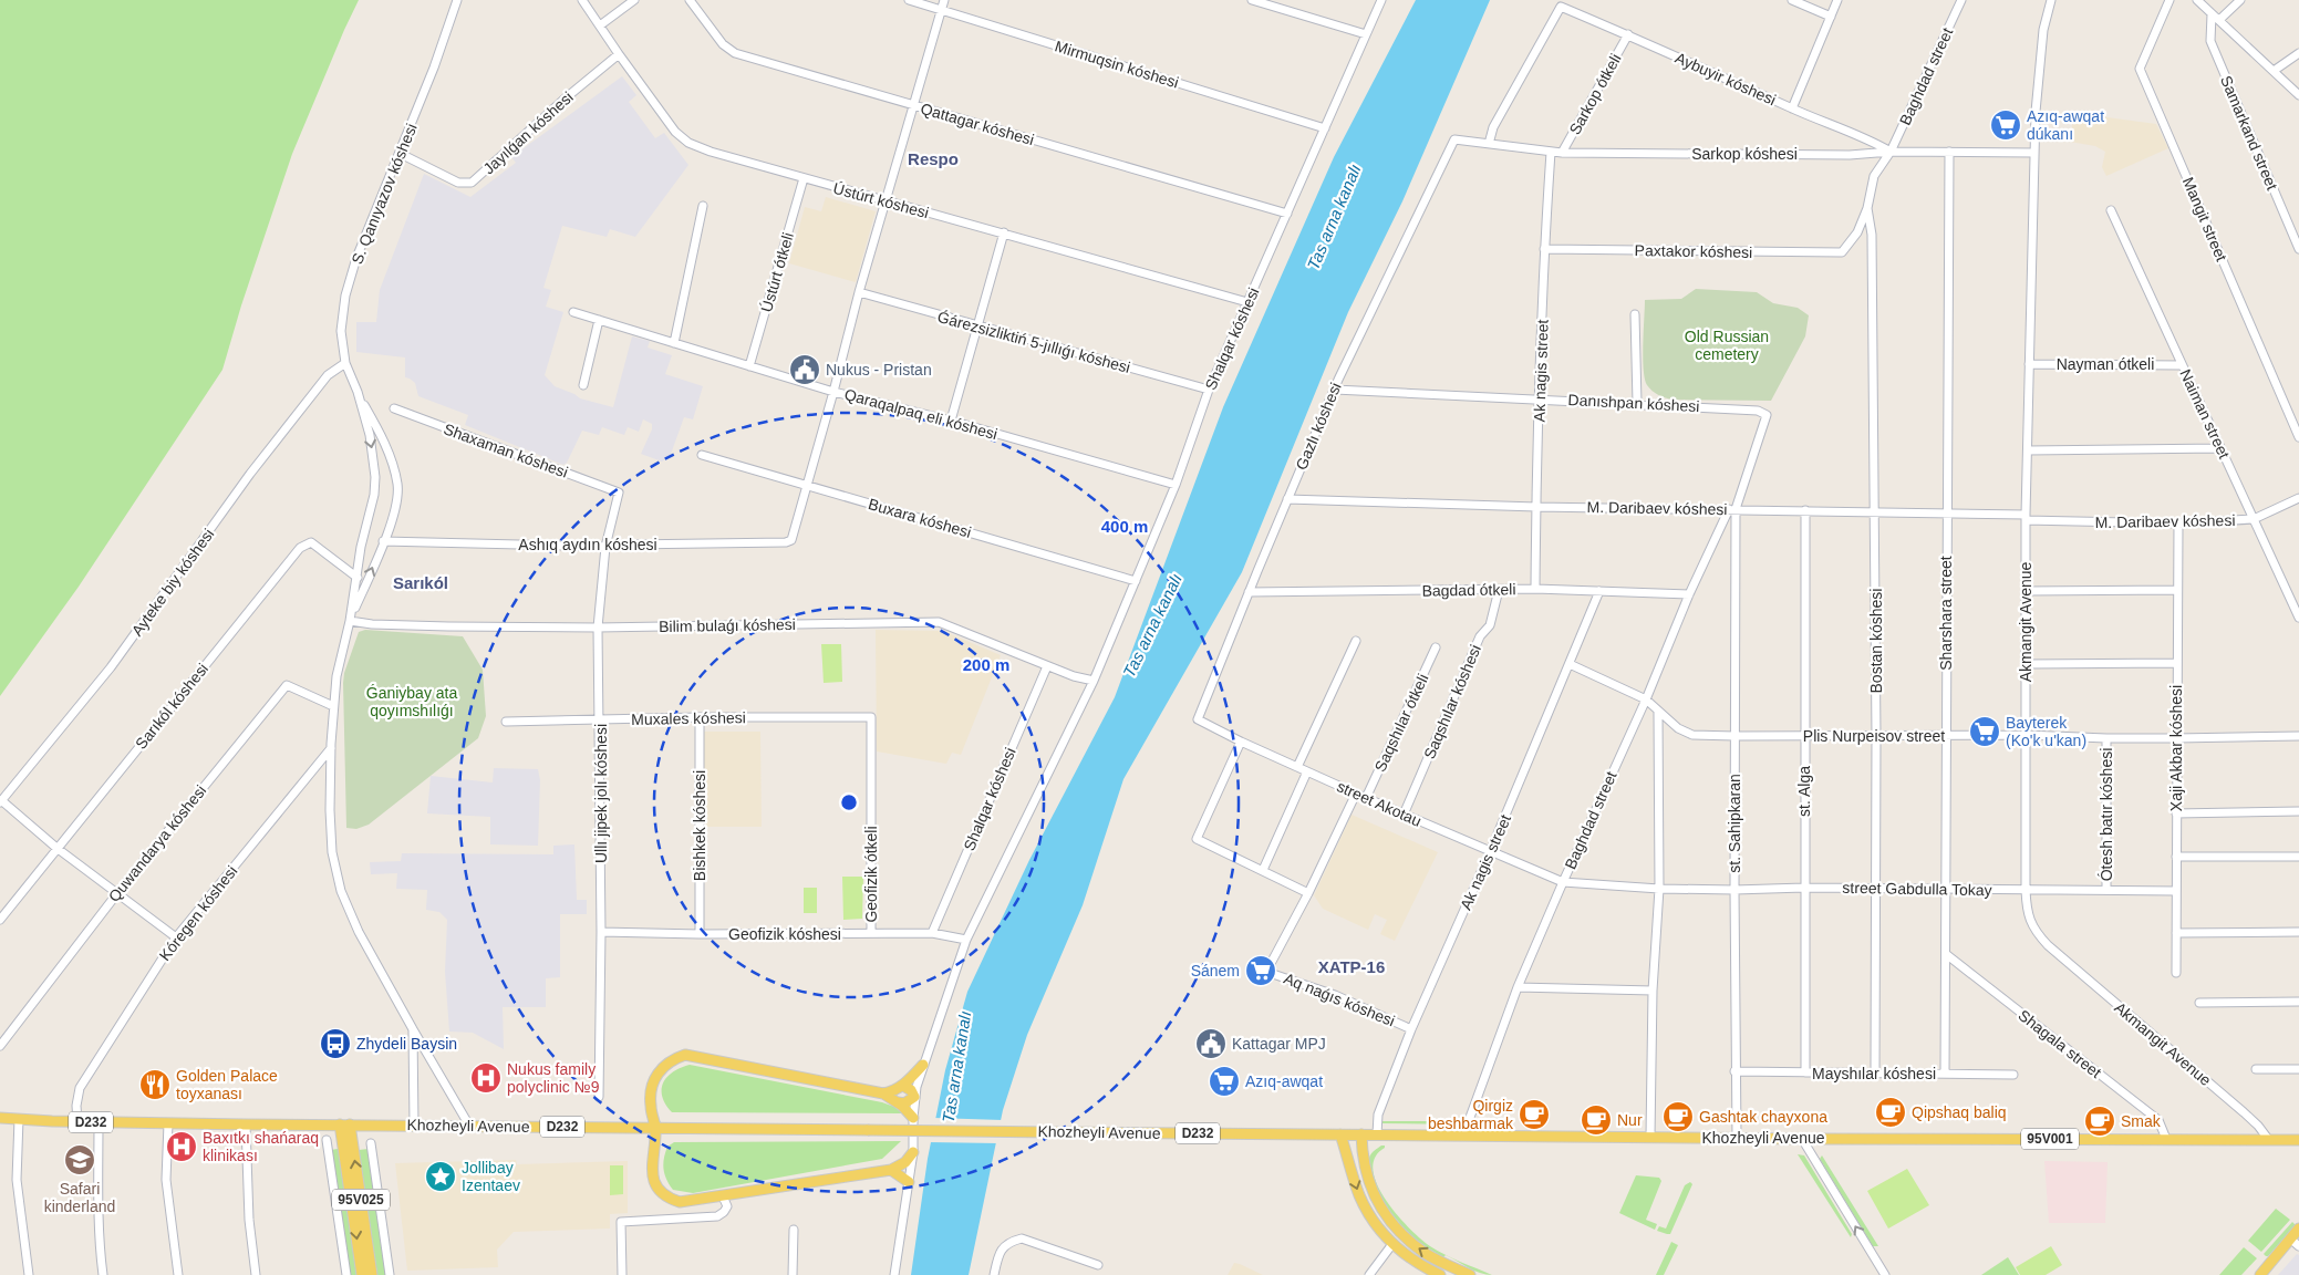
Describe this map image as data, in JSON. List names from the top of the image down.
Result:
{
  "streets": {
    "main road": [
      "D232",
      "Khozheyli Avenue",
      "95V001",
      "95V025"
    ],
    "street": [
      "Mirmuqsin kóshesi",
      "Baghdad street",
      "Aybuyir kóshesi",
      "Sarkop ótkeli",
      "Qattagar kóshesi",
      "Jayılǵan kóshesi",
      "Samarkand street",
      "Sarkop kóshesi",
      "S. Qanıyazov kóshesi",
      "Ústúrt kóshesi",
      "Mangit street",
      "Paxtakor kóshesi",
      "Ústúrt ótkeli",
      "Shalqar kóshesi",
      "Ǵárezsizliktiń 5-jıllıǵı kóshesi",
      "Nayman ótkeli",
      "Ak nagis street",
      "Danıshpan kóshesi",
      "Qaraqalpaq eli kóshesi",
      "Naiman street",
      "Gazlı kóshesi",
      "Shaxaman kóshesi",
      "M. Daribaev kóshesi",
      "Buxara kóshesi",
      "Ashıq aydın kóshesi",
      "Ayteke biy kóshesi",
      "Bagdad ótkeli",
      "Sharshara street",
      "Akmangit Avenue",
      "Bilim bulaǵı kóshesi",
      "Bostan kóshesi",
      "Saqshılar kóshesi",
      "Sarıkól kóshesi",
      "Muxales kóshesi",
      "Saqshılar ótkeli",
      "Plis Nurpeisov street",
      "Xaji Akbar kóshesi",
      "st. Alga",
      "Ullı jipek jolı kóshesi",
      "street Akotau",
      "Ótesh batır kóshesi",
      "st. Sahipkaran",
      "Bishkek kóshesi",
      "Quwandarya kóshesi",
      "Geofizik ótkeli",
      "street Gabdulla Tokay",
      "Kóregen kóshesi",
      "Geofizik kóshesi",
      "Aq naǵıs kóshesi",
      "Shagala street",
      "Mayshılar kóshesi"
    ]
  },
  "crossings": [
    ["Mirmuqsin kóshesi", "Shalqar kóshesi"],
    ["Baghdad street", "Aybuyir kóshesi"],
    ["Baghdad street", "Sarkop kóshesi"],
    ["Baghdad street", "Paxtakor kóshesi"],
    ["Baghdad street", "Danıshpan kóshesi"],
    ["Baghdad street", "M. Daribaev kóshesi"],
    ["Baghdad street", "Bagdad ótkeli"],
    ["Baghdad street", "Bostan kóshesi"],
    ["Baghdad street", "Plis Nurpeisov street"],
    ["Baghdad street", "street Akotau"],
    ["Baghdad street", "st. Sahipkaran"],
    ["Baghdad street", "street Gabdulla Tokay"],
    ["Baghdad street", "Khozheyli Avenue"],
    ["Aybuyir kóshesi", "Sarkop ótkeli"],
    ["Aybuyir kóshesi", "Sarkop kóshesi"],
    ["Sarkop ótkeli", "Sarkop kóshesi"],
    ["Qattagar kóshesi", "Shalqar kóshesi"],
    ["Jayılǵan kóshesi", "S. Qanıyazov kóshesi"],
    ["Jayılǵan kóshesi", "Ústúrt kóshesi"],
    ["Sarkop kóshesi", "Ak nagis street"],
    ["Sarkop kóshesi", "Gazlı kóshesi"],
    ["Sarkop kóshesi", "Sharshara street"],
    ["Sarkop kóshesi", "Akmangit Avenue"],
    ["S. Qanıyazov kóshesi", "Ashıq aydın kóshesi"],
    ["S. Qanıyazov kóshesi", "Ayteke biy kóshesi"],
    ["S. Qanıyazov kóshesi", "Bilim bulaǵı kóshesi"],
    ["S. Qanıyazov kóshesi", "Sarıkól kóshesi"],
    ["S. Qanıyazov kóshesi", "Quwandarya kóshesi"],
    ["S. Qanıyazov kóshesi", "Kóregen kóshesi"],
    ["S. Qanıyazov kóshesi", "Khozheyli Avenue"],
    ["Ústúrt kóshesi", "Ústúrt ótkeli"],
    ["Ústúrt kóshesi", "Shalqar kóshesi"],
    ["Paxtakor kóshesi", "Ak nagis street"],
    ["Paxtakor kóshesi", "Bostan kóshesi"],
    ["Ústúrt ótkeli", "Qaraqalpaq eli kóshesi"],
    ["Shalqar kóshesi", "Ǵárezsizliktiń 5-jıllıǵı kóshesi"],
    ["Shalqar kóshesi", "Qaraqalpaq eli kóshesi"],
    ["Shalqar kóshesi", "Buxara kóshesi"],
    ["Shalqar kóshesi", "Bilim bulaǵı kóshesi"],
    ["Shalqar kóshesi", "Geofizik kóshesi"],
    ["Nayman ótkeli", "Naiman street"],
    ["Nayman ótkeli", "Akmangit Avenue"],
    ["Ak nagis street", "Danıshpan kóshesi"],
    ["Ak nagis street", "M. Daribaev kóshesi"],
    ["Ak nagis street", "Bagdad ótkeli"],
    ["Ak nagis street", "Plis Nurpeisov street"],
    ["Ak nagis street", "street Akotau"],
    ["Ak nagis street", "Aq naǵıs kóshesi"],
    ["Ak nagis street", "Khozheyli Avenue"],
    ["Danıshpan kóshesi", "Gazlı kóshesi"],
    ["Danıshpan kóshesi", "M. Daribaev kóshesi"],
    ["Danıshpan kóshesi", "st. Sahipkaran"],
    ["Naiman street", "M. Daribaev kóshesi"],
    ["Gazlı kóshesi", "M. Daribaev kóshesi"],
    ["Gazlı kóshesi", "Bagdad ótkeli"],
    ["Gazlı kóshesi", "street Akotau"],
    ["Shaxaman kóshesi", "Ullı jipek jolı kóshesi"],
    ["M. Daribaev kóshesi", "Sharshara street"],
    ["M. Daribaev kóshesi", "Akmangit Avenue"],
    ["M. Daribaev kóshesi", "Bostan kóshesi"],
    ["M. Daribaev kóshesi", "Xaji Akbar kóshesi"],
    ["M. Daribaev kóshesi", "st. Alga"],
    ["M. Daribaev kóshesi", "st. Sahipkaran"],
    ["Buxara kóshesi", "Ashıq aydın kóshesi"],
    ["Ashıq aydın kóshesi", "Ullı jipek jolı kóshesi"],
    ["Bagdad ótkeli", "Saqshılar kóshesi"],
    ["Sharshara street", "Plis Nurpeisov street"],
    ["Sharshara street", "street Gabdulla Tokay"],
    ["Sharshara street", "Shagala street"],
    ["Sharshara street", "Mayshılar kóshesi"],
    ["Akmangit Avenue", "Plis Nurpeisov street"],
    ["Akmangit Avenue", "street Gabdulla Tokay"],
    ["Akmangit Avenue", "Khozheyli Avenue"],
    ["Bilim bulaǵı kóshesi", "Ullı jipek jolı kóshesi"],
    ["Bostan kóshesi", "Plis Nurpeisov street"],
    ["Bostan kóshesi", "street Gabdulla Tokay"],
    ["Bostan kóshesi", "Mayshılar kóshesi"],
    ["Saqshılar kóshesi", "street Akotau"],
    ["Muxales kóshesi", "Ullı jipek jolı kóshesi"],
    ["Muxales kóshesi", "Bishkek kóshesi"],
    ["Muxales kóshesi", "Geofizik ótkeli"],
    ["Saqshılar ótkeli", "street Akotau"],
    ["Plis Nurpeisov street", "Xaji Akbar kóshesi"],
    ["Plis Nurpeisov street", "st. Alga"],
    ["Plis Nurpeisov street", "Ótesh batır kóshesi"],
    ["Plis Nurpeisov street", "st. Sahipkaran"],
    ["Xaji Akbar kóshesi", "street Gabdulla Tokay"],
    ["st. Alga", "street Gabdulla Tokay"],
    ["st. Alga", "Mayshılar kóshesi"],
    ["Ullı jipek jolı kóshesi", "Geofizik kóshesi"],
    ["street Akotau", "street Gabdulla Tokay"],
    ["Ótesh batır kóshesi", "street Gabdulla Tokay"],
    ["st. Sahipkaran", "street Gabdulla Tokay"],
    ["st. Sahipkaran", "Mayshılar kóshesi"],
    ["st. Sahipkaran", "Khozheyli Avenue"],
    ["Bishkek kóshesi", "Geofizik kóshesi"],
    ["Geofizik ótkeli", "Geofizik kóshesi"],
    ["Kóregen kóshesi", "Khozheyli Avenue"],
    ["Shagala street", "Khozheyli Avenue"],
    ["Khozheyli Avenue", "95V025"]
  ],
  "districts": ["Respo", "Sarıkól", "XATP-16"],
  "water": ["Tas arna kanalı"],
  "parks": ["Old Russian cemetery", "Ǵaniybay ata qoyımshılıǵı"],
  "places": {
    "supermarket": [
      "Azıq-awqat dúkanı",
      "Bayterek (Ko'k u'kan)",
      "Sánem",
      "Azıq-awqat"
    ],
    "public building": ["Nukus - Pristan", "Kattagar MPJ"],
    "bus stop": ["Zhydeli Baysin"],
    "hospital": ["Nukus family polyclinic №9", "Baxıtkı shańaraq klinikası"],
    "restaurant": ["Golden Palace toyxanası"],
    "cafe": [
      "Qipshaq baliq",
      "Qirgiz beshbarmak",
      "Gashtak chayxona",
      "Nur",
      "Smak"
    ],
    "school or university": ["Safari kinderland"],
    "place": ["Jollibay Izentaev"]
  },
  "rings": ["400 m", "200 m"]
}
